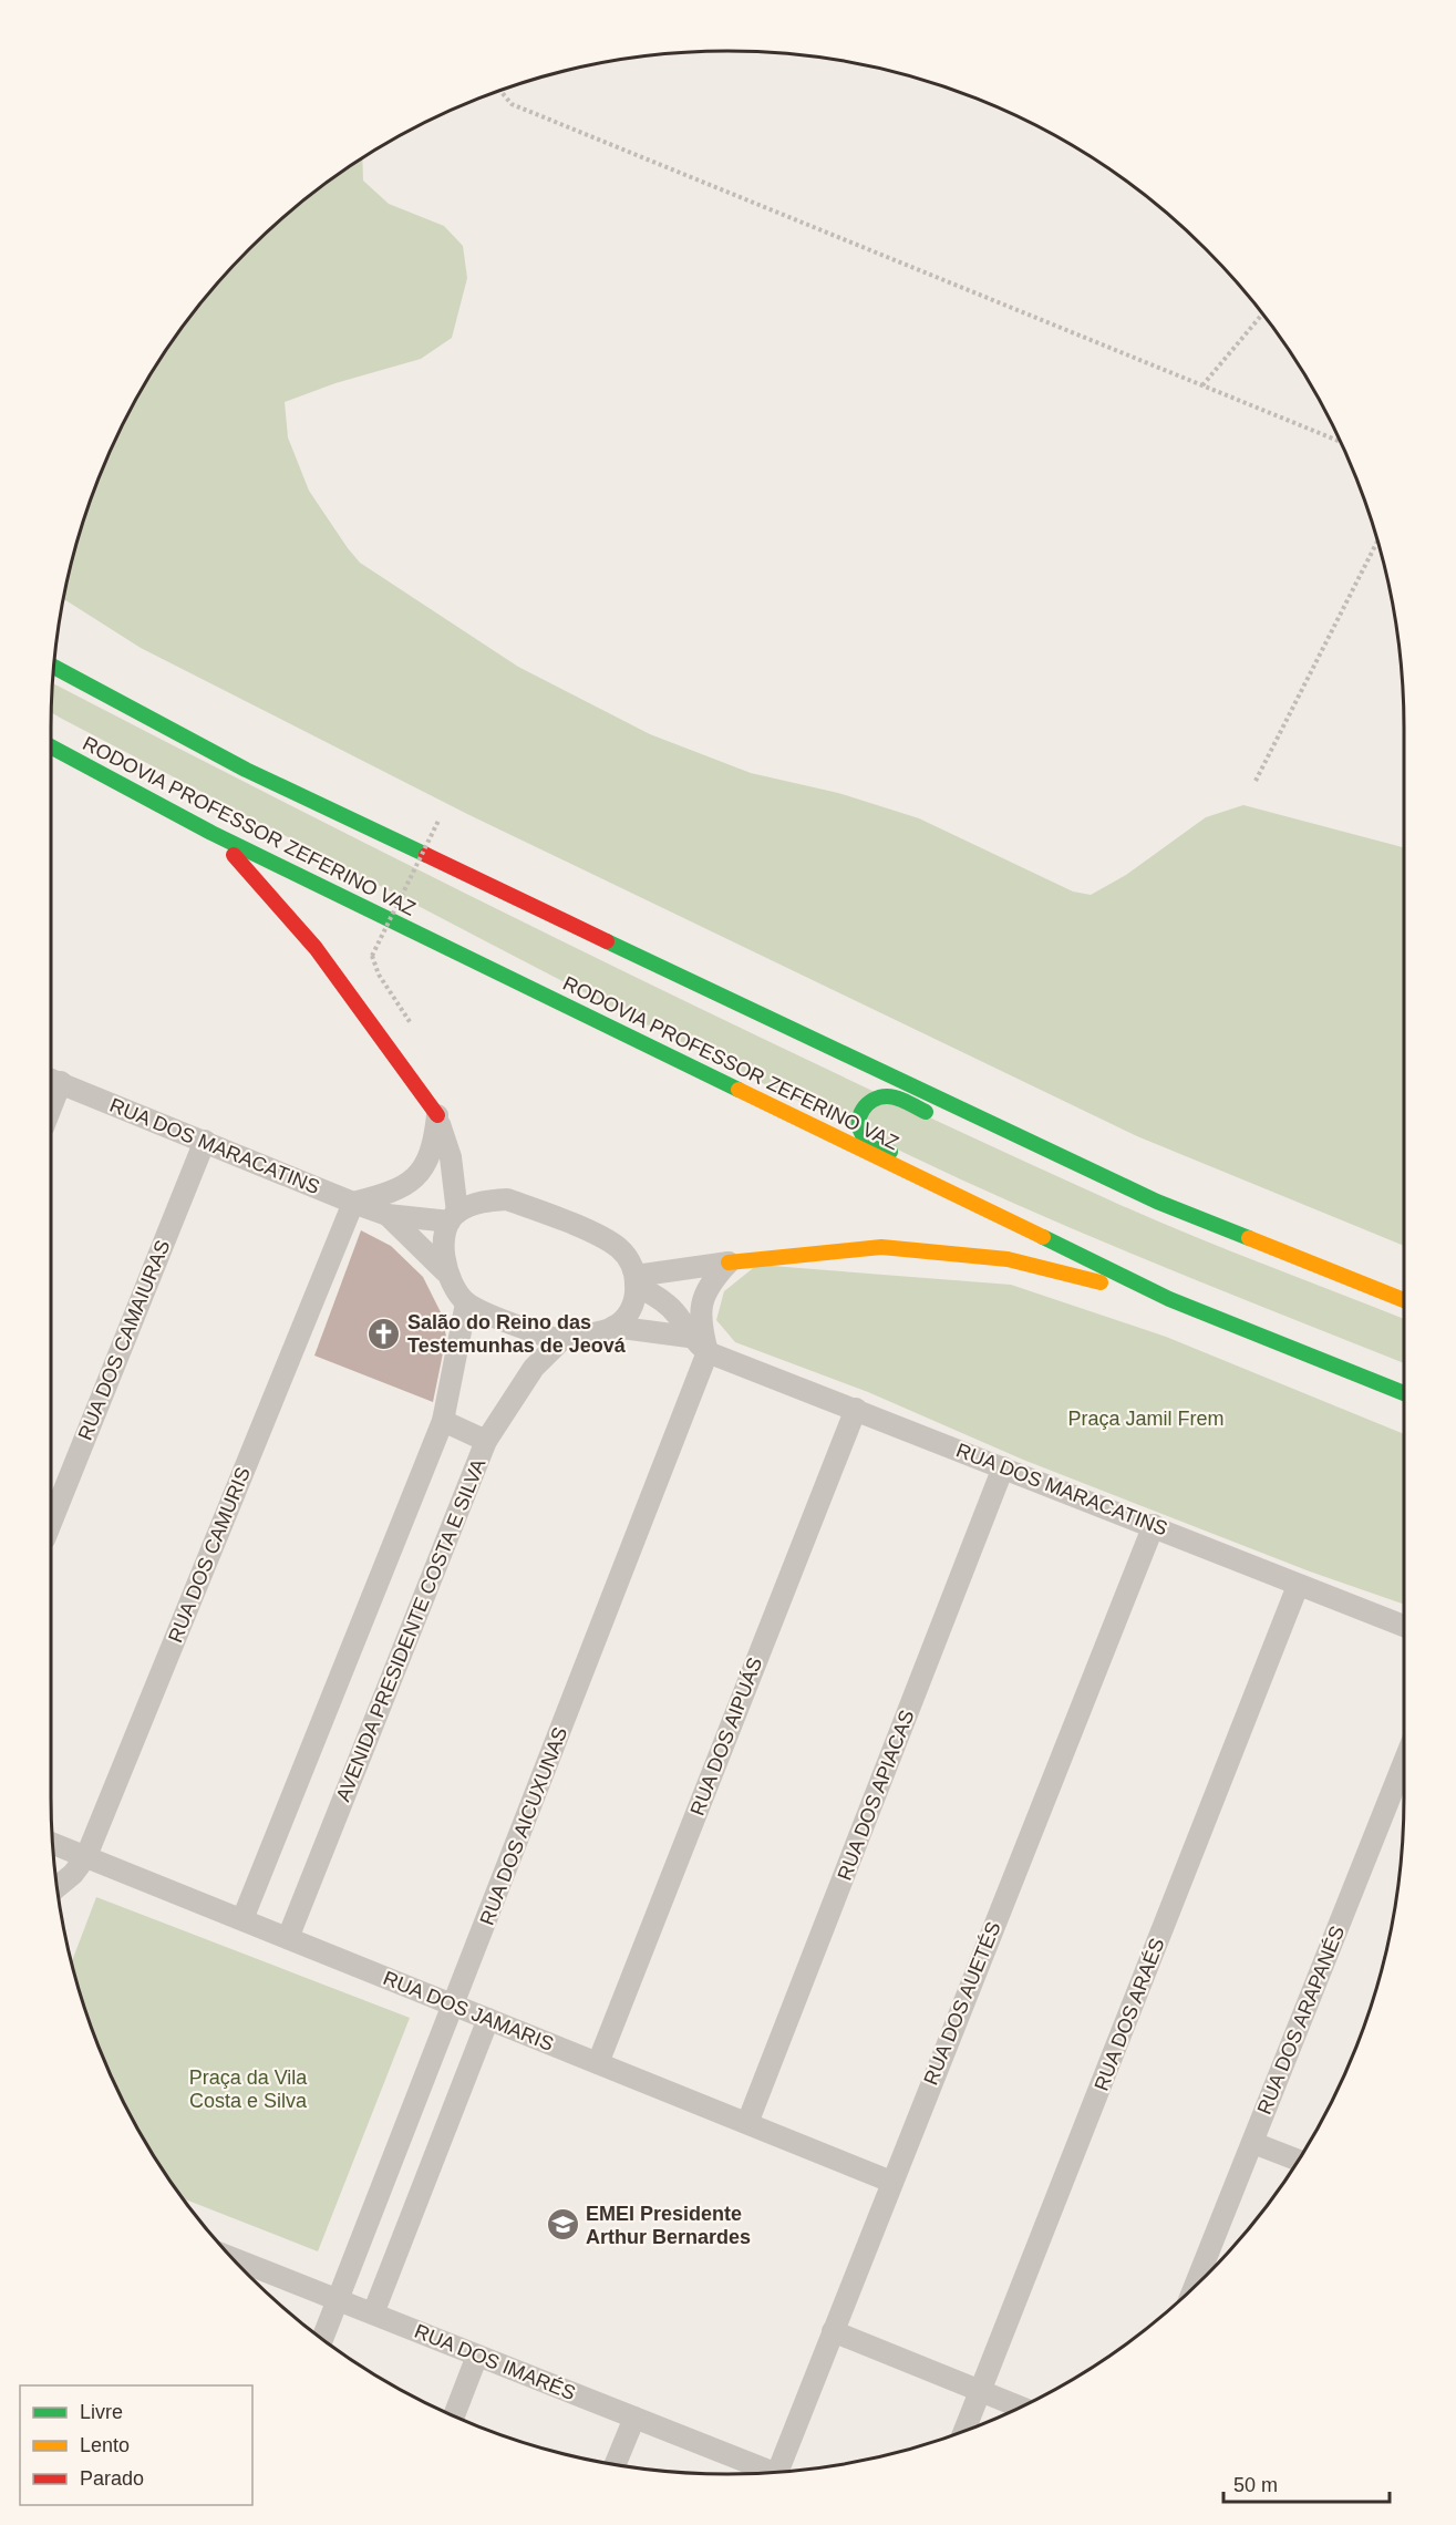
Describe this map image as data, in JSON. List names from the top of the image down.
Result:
{
  "streets": {
    "highway": ["RODOVIA PROFESSOR ZEFERINO VAZ"],
    "street": [
      "RUA DOS MARACATINS",
      "RUA DOS CAMAIURAS",
      "RUA DOS CAMURIS",
      "AVENIDA PRESIDENTE COSTA E SILVA",
      "RUA DOS AIPUÁS",
      "RUA DOS APIACAS",
      "RUA DOS AICUXUNAS",
      "RUA DOS AUETÉS",
      "RUA DOS JAMARIS",
      "RUA DOS ARAÉS",
      "RUA DOS ARAPANÉS",
      "RUA DOS IMARÉS"
    ]
  },
  "crossings": [
    ["RUA DOS MARACATINS", "RUA DOS CAMAIURAS"],
    ["RUA DOS MARACATINS", "RUA DOS CAMURIS"],
    ["RUA DOS MARACATINS", "AVENIDA PRESIDENTE COSTA E SILVA"],
    ["RUA DOS MARACATINS", "RUA DOS AIPUÁS"],
    ["RUA DOS MARACATINS", "RUA DOS APIACAS"],
    ["RUA DOS MARACATINS", "RUA DOS AICUXUNAS"],
    ["RUA DOS MARACATINS", "RUA DOS AUETÉS"],
    ["RUA DOS MARACATINS", "RUA DOS ARAÉS"],
    ["RUA DOS CAMURIS", "RUA DOS JAMARIS"],
    ["AVENIDA PRESIDENTE COSTA E SILVA", "RUA DOS JAMARIS"],
    ["RUA DOS AIPUÁS", "RUA DOS JAMARIS"],
    ["RUA DOS APIACAS", "RUA DOS JAMARIS"],
    ["RUA DOS AICUXUNAS", "RUA DOS JAMARIS"],
    ["RUA DOS AICUXUNAS", "RUA DOS IMARÉS"],
    ["RUA DOS AUETÉS", "RUA DOS JAMARIS"]
  ],
  "parks": ["Praça Jamil Frem", "Praça da Vila Costa e Silva"],
  "places": {
    "church": ["Salão do Reino das Testemunhas de Jeová"],
    "school or university": ["EMEI Presidente Arthur Bernardes"]
  },
  "legend": ["Livre", "Lento", "Parado"],
  "scale_bar": "50 m"
}
